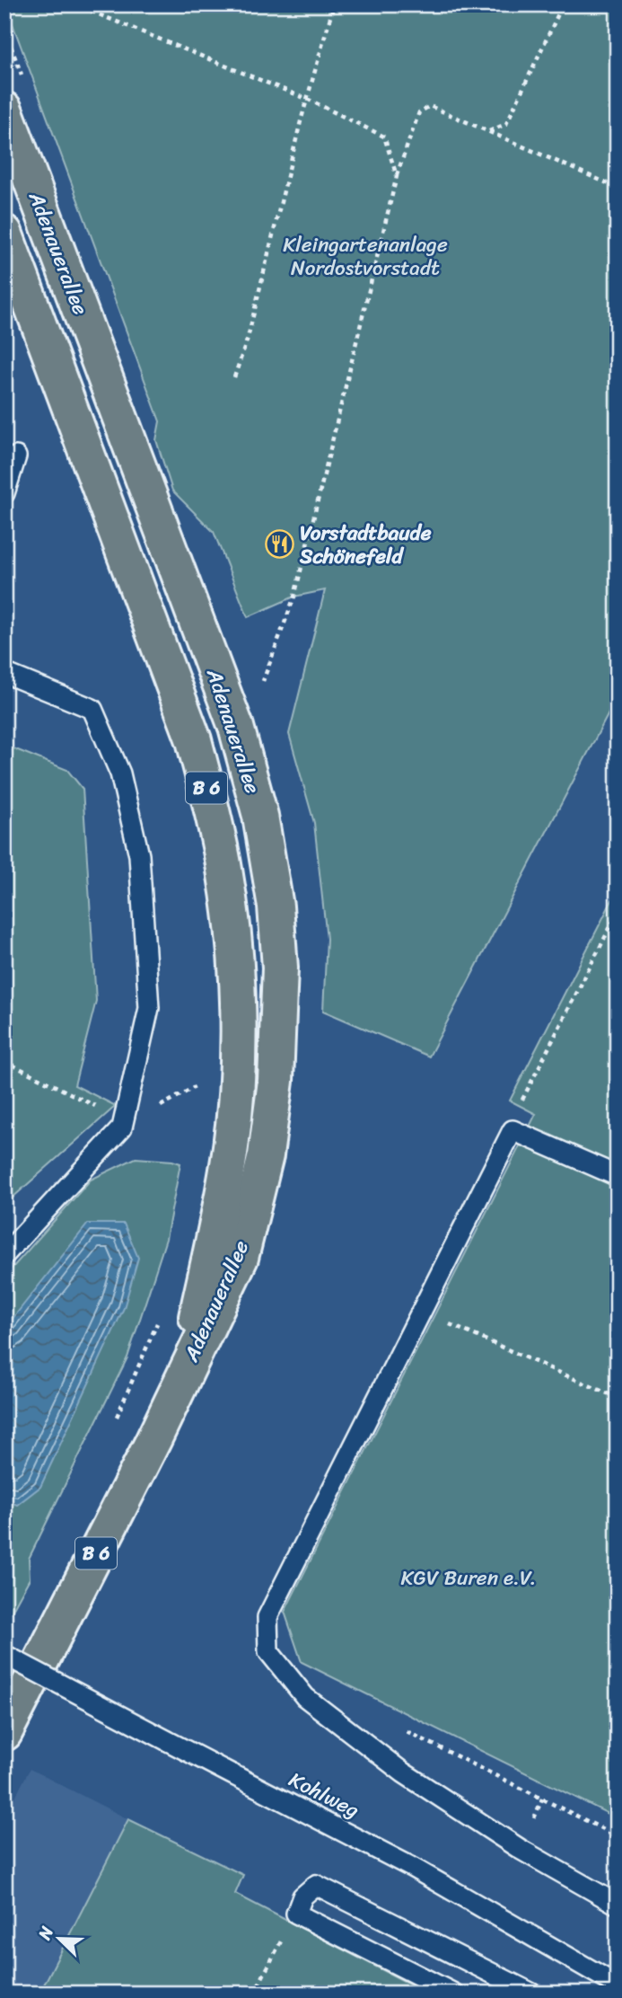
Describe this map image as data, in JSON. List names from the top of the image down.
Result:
{
  "streets": {
    "main road": ["Adenauerallee", "B 6"],
    "lane": ["Kohlweg"]
  },
  "parks": ["Kleingartenanlage Nordostvorstadt", "KGV Buren e.V."],
  "places": {
    "restaurant": ["Vorstadtbaude Schönefeld"]
  },
  "north": "top left"
}
